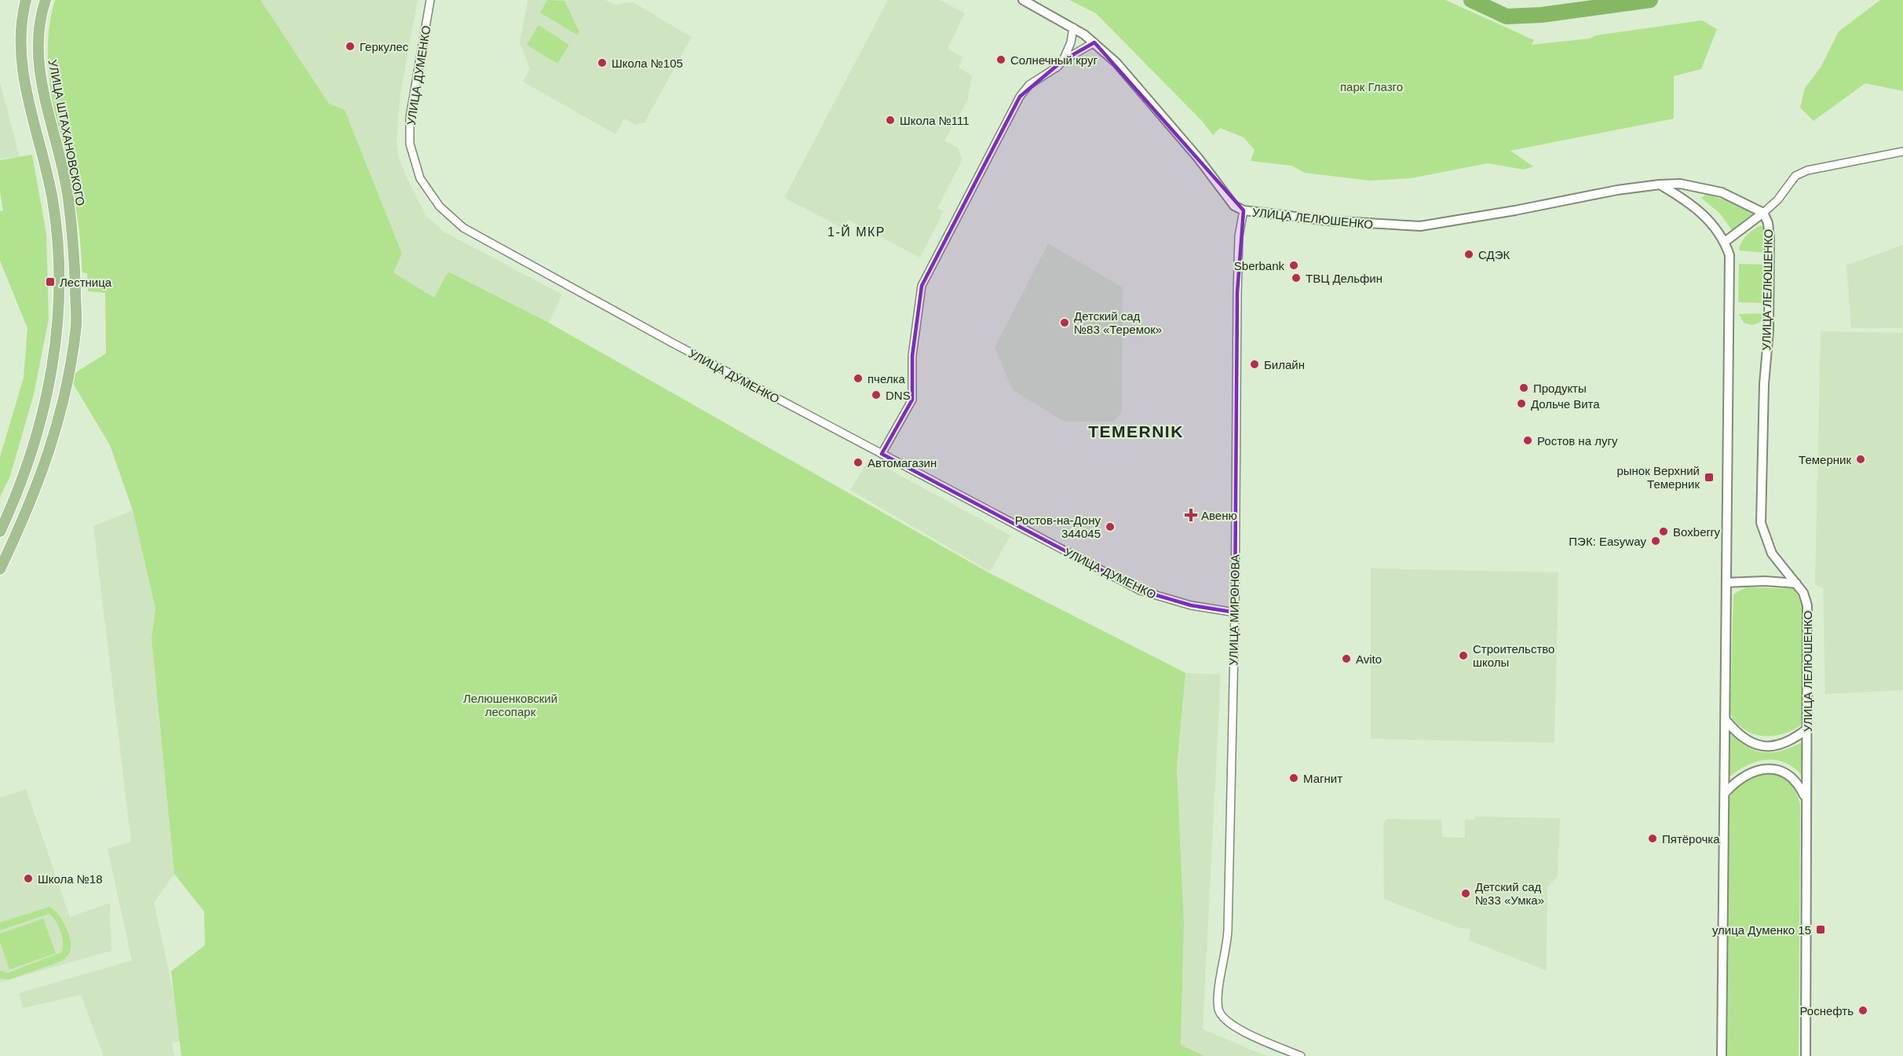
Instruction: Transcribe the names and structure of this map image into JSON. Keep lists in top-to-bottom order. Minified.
{"streets":{"main road":["УЛИЦА ШТАХАНОВСКОГО"],"street":["УЛИЦА ДУМЕНКО","УЛИЦА ЛЕЛЮШЕНКО","УЛИЦА МИРОНОВА"]},"crossings":[["УЛИЦА ДУМЕНКО","УЛИЦА МИРОНОВА"],["УЛИЦА ЛЕЛЮШЕНКО","УЛИЦА МИРОНОВА"]],"districts":["1-Й МКР","TEMERNIK"],"parks":["парк Глазго","Лелюшенковский лесопарк"],"places":{"other":["Геркулес","Солнечный круг","Школа №105","Школа №111","СДЭК","Sberbank","ТВЦ Дельфин","Детский сад №83 «Теремок»","Билайн","пчелка","Продукты","DNS","Дольче Вита","Ростов на лугу","Темерник","Автомагазин","Ростов-на-Дону 344045","Boxberry","ПЭК: Easyway","Строительство школы","Avito","Магнит","Пятёрочка","Школа №18","Детский сад №33 «Умка»","Роснефть"],"transit":["Лестница","рынок Верхний Темерник","улица Думенко 15"],"health":["Авеню"]}}
